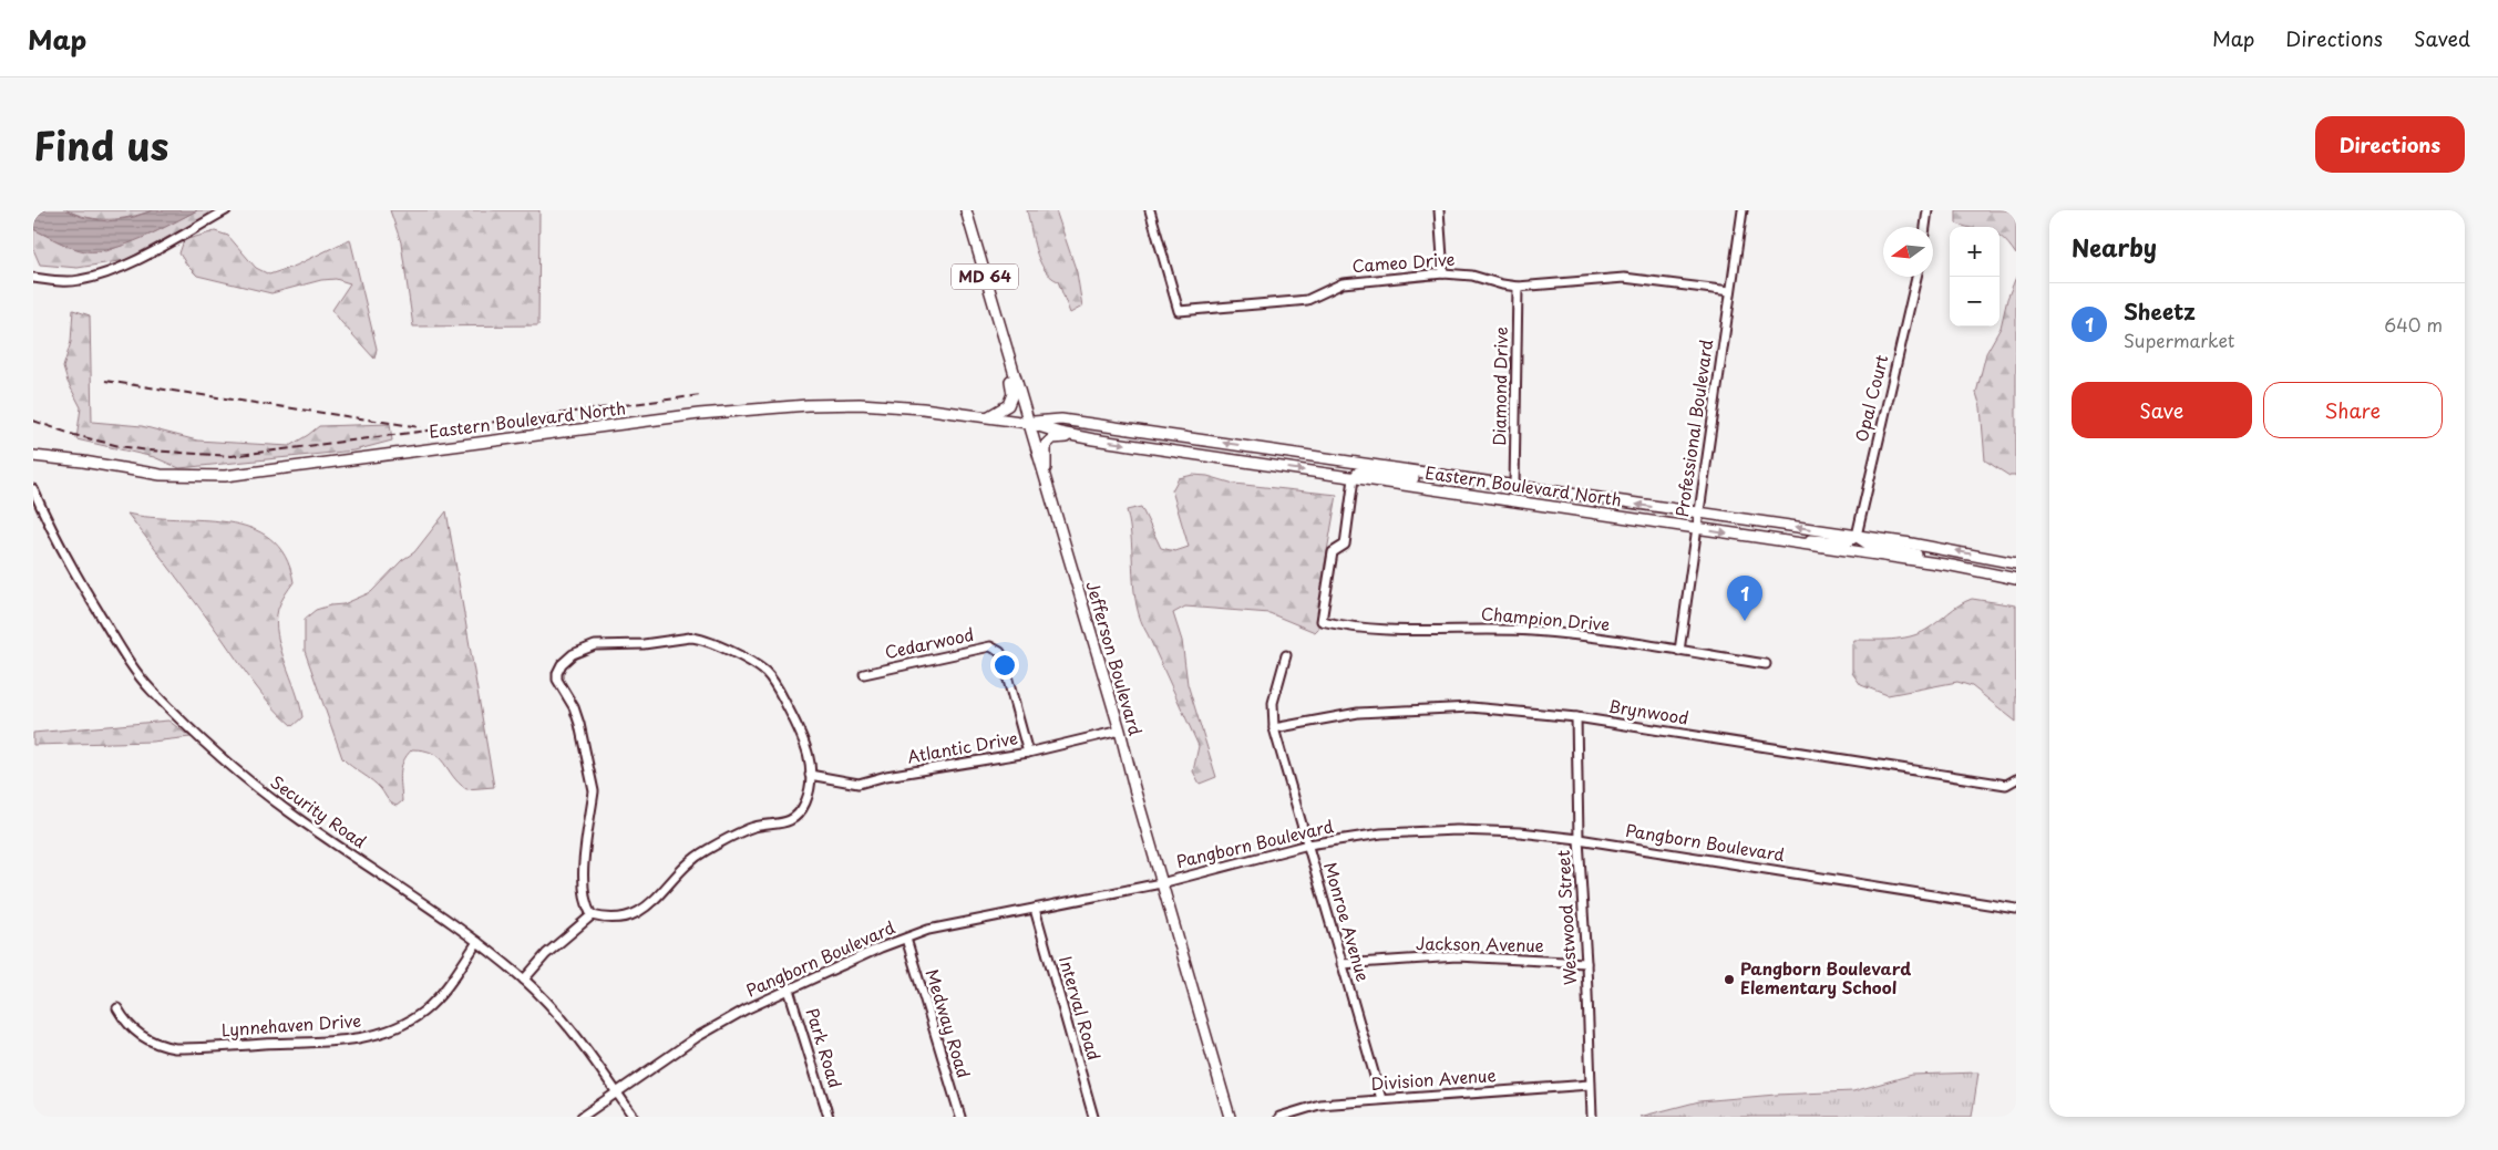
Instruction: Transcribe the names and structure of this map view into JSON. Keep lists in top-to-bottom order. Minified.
{"streets":{"main road":["MD 64","Eastern Boulevard North","Jefferson Boulevard"],"street":["Cameo Drive","Diamond Drive","Opal Court","Professional Boulevard","Champion Drive","Cedarwood","Brynwood","Atlantic Drive","Security Road","Pangborn Boulevard","Westwood Street","Monroe Avenue","Jackson Avenue","Interval Road","Medway Road","Lynnehaven Drive","Park Road","Division Avenue"]},"crossings":[["Cameo Drive","Diamond Drive"],["Cameo Drive","Professional Boulevard"],["Diamond Drive","Eastern Boulevard North"],["Opal Court","Eastern Boulevard North"],["Eastern Boulevard North","Professional Boulevard"],["Eastern Boulevard North","Champion Drive"],["Eastern Boulevard North","Jefferson Boulevard"],["Professional Boulevard","Champion Drive"],["Cedarwood","Atlantic Drive"],["Jefferson Boulevard","Atlantic Drive"],["Jefferson Boulevard","Pangborn Boulevard"],["Brynwood","Westwood Street"],["Brynwood","Monroe Avenue"],["Security Road","Pangborn Boulevard"],["Security Road","Lynnehaven Drive"],["Pangborn Boulevard","Westwood Street"],["Pangborn Boulevard","Monroe Avenue"],["Pangborn Boulevard","Interval Road"],["Pangborn Boulevard","Medway Road"],["Pangborn Boulevard","Park Road"],["Westwood Street","Jackson Avenue"],["Westwood Street","Division Avenue"],["Monroe Avenue","Jackson Avenue"],["Monroe Avenue","Division Avenue"]],"places":["Pangborn Boulevard Elementary School"],"north":"left","page":{"header":"Map","nav":["Map","Directions","Saved"],"title":"Find us","buttons":["Directions",["Save","Share"]],"heading":"Nearby","map_buttons":["+","−"],"list":[{"mark":"1","name":"Sheetz","note":"Supermarket","value":"640 m"}],"pins":"1"}}
